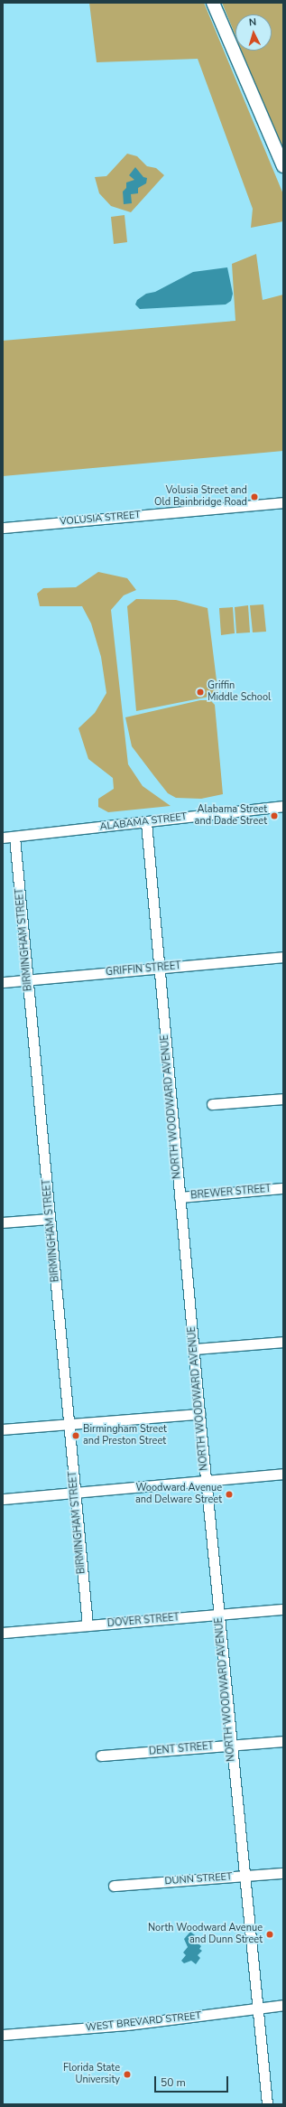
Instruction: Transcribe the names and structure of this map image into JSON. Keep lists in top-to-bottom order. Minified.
{"streets":{"street":["VOLUSIA STREET","ALABAMA STREET","BIRMINGHAM STREET","GRIFFIN STREET","NORTH WOODWARD AVENUE","BREWER STREET","DOVER STREET","DENT STREET","DUNN STREET","WEST BREVARD STREET"]},"crossings":[["ALABAMA STREET","BIRMINGHAM STREET"],["ALABAMA STREET","NORTH WOODWARD AVENUE"],["BIRMINGHAM STREET","GRIFFIN STREET"],["BIRMINGHAM STREET","DOVER STREET"],["GRIFFIN STREET","NORTH WOODWARD AVENUE"],["NORTH WOODWARD AVENUE","BREWER STREET"],["NORTH WOODWARD AVENUE","DOVER STREET"],["NORTH WOODWARD AVENUE","DENT STREET"],["NORTH WOODWARD AVENUE","DUNN STREET"],["NORTH WOODWARD AVENUE","WEST BREVARD STREET"]],"places":["Volusia Street and Old Bainbridge Road","Griffin Middle School","Alabama Street and Dade Street","Birmingham Street and Preston Street","Woodward Avenue and Delware Street","North Woodward Avenue and Dunn Street","Florida State University"],"scale_bar":"50 m","north":"top"}
